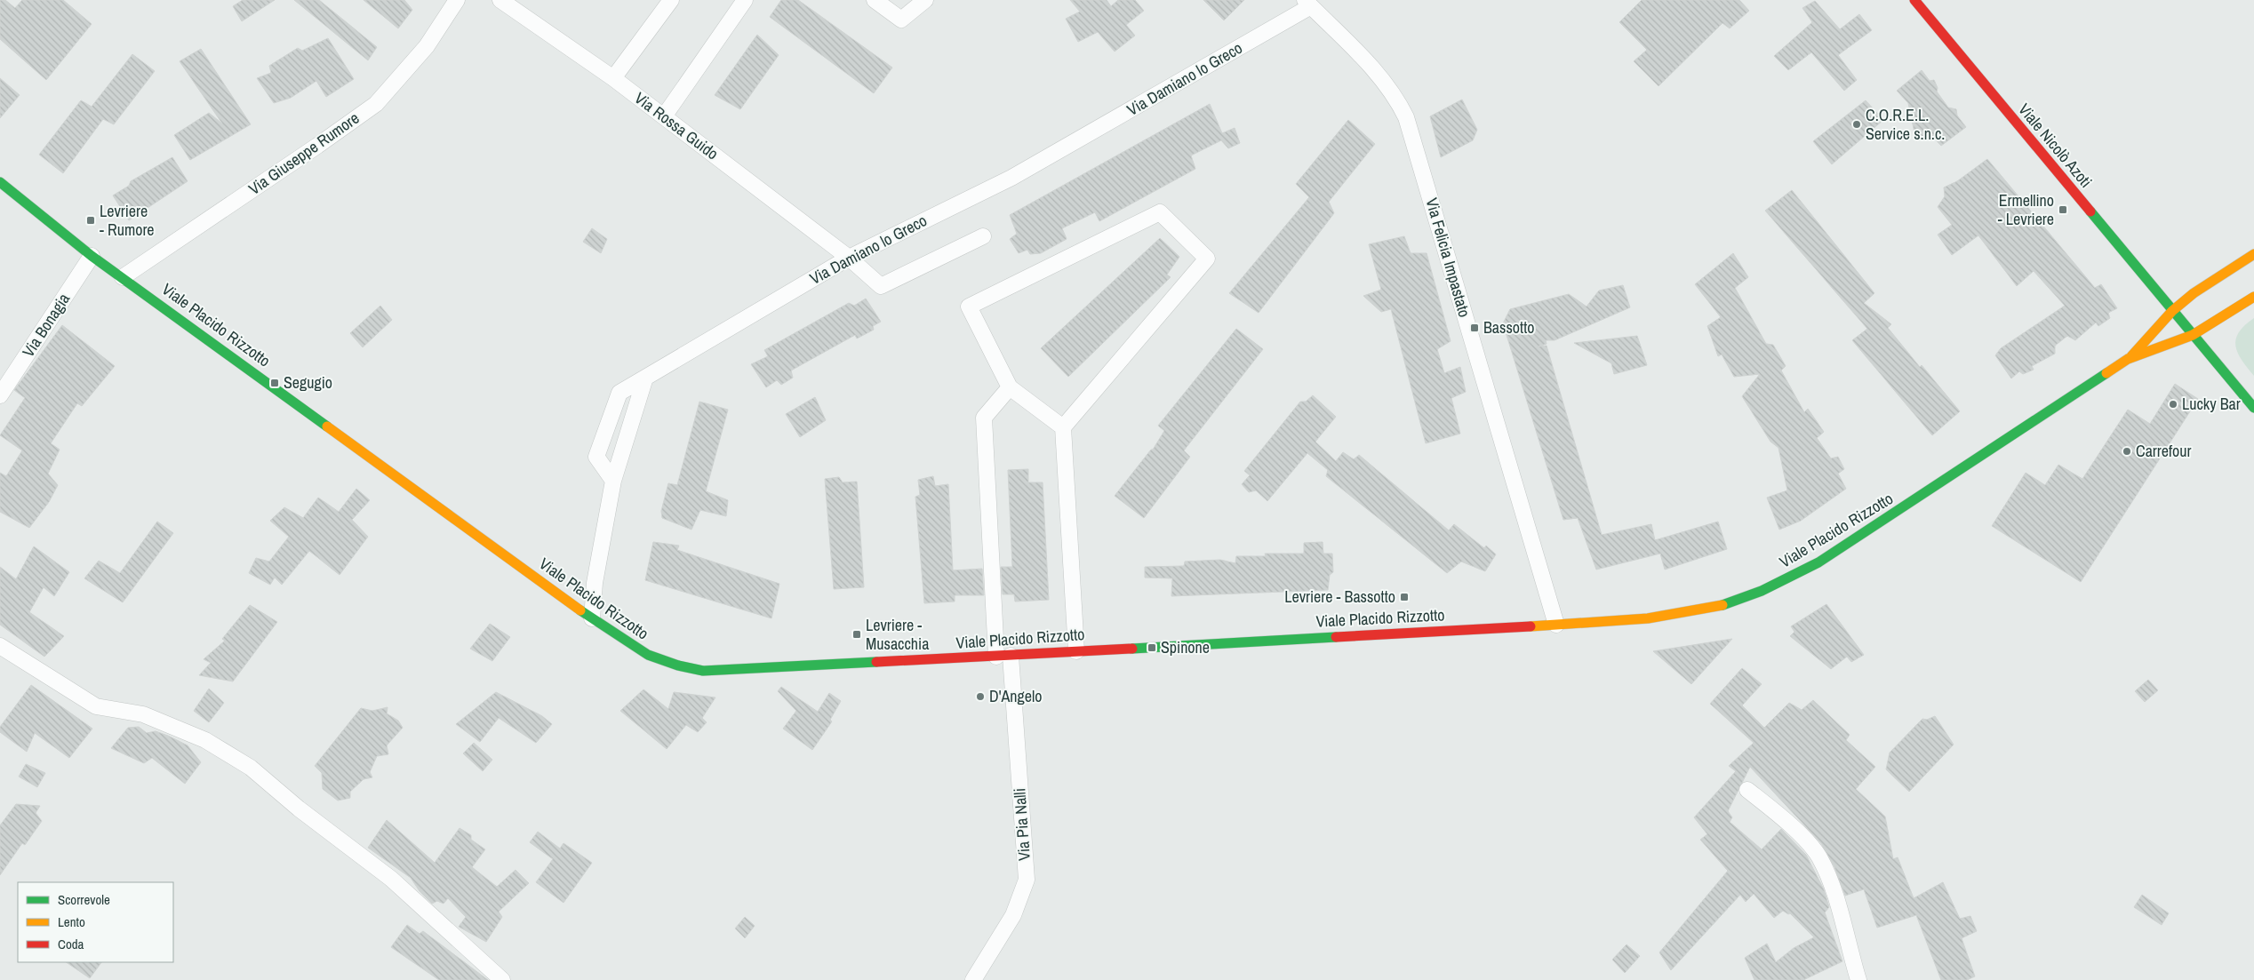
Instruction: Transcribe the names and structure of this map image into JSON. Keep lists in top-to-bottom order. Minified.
{"streets":{"street":["Via Damiano lo Greco","Via Rossa Guido","Viale Nicolò Azoti","Via Giuseppe Rumore","Via Felicia Impastato","Via Bonagia","Viale Placido Rizzotto","Via Pia Nalli"]},"crossings":[["Via Damiano lo Greco","Via Rossa Guido"],["Via Damiano lo Greco","Via Felicia Impastato"],["Via Giuseppe Rumore","Viale Placido Rizzotto"],["Via Felicia Impastato","Viale Placido Rizzotto"],["Via Bonagia","Viale Placido Rizzotto"],["Viale Placido Rizzotto","Via Pia Nalli"]],"places":{"other":["C.O.R.E.L. Service s.n.c.","Lucky Bar","Carrefour","D'Angelo"],"transit":["Ermellino - Levriere","Levriere - Rumore","Bassotto","Segugio","Levriere - Bassotto","Levriere - Musacchia","Spinone"]},"legend":["Scorrevole","Lento","Coda"]}
